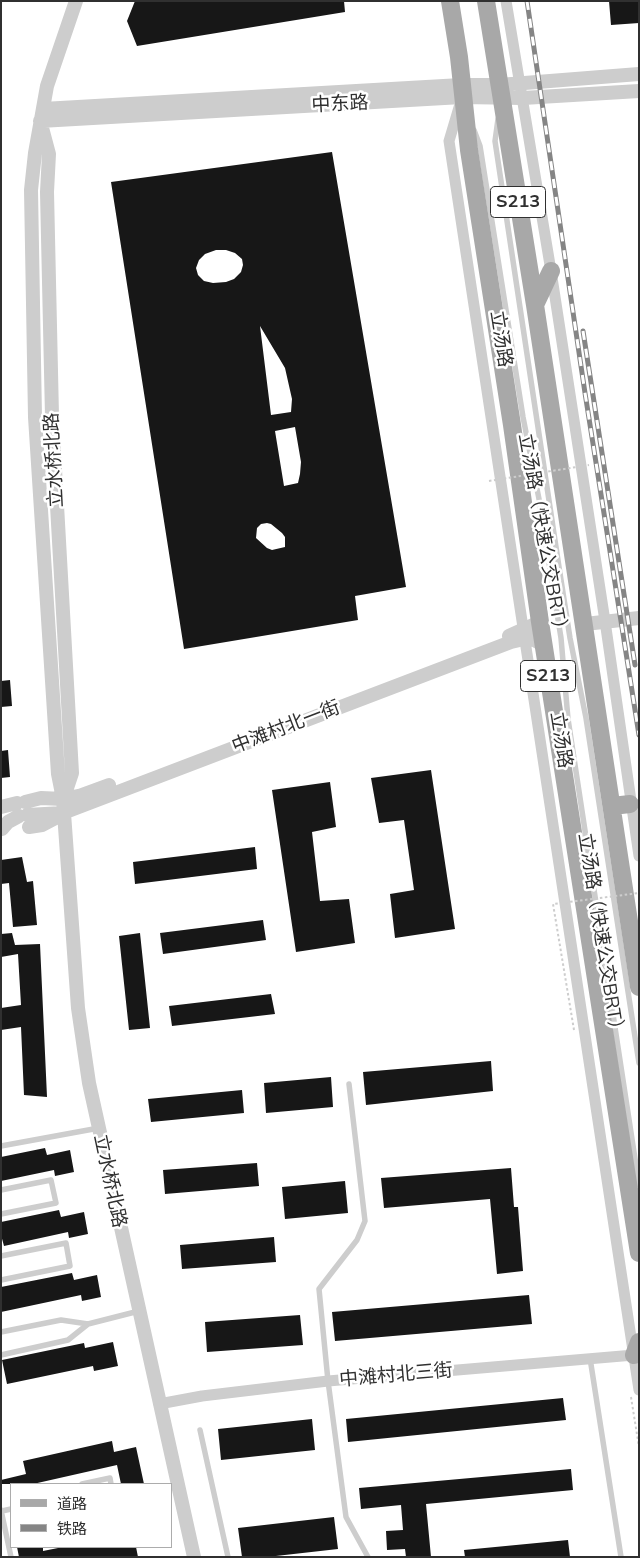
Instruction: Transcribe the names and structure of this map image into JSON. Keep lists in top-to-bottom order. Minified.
{"streets":{"main road":["S213","立汤路"],"street":["中东路","立水桥北路","中滩村北一街","中滩村北三街"],"lane":["立汤路（快速公交BRT）"]},"crossings":[["中东路","S213"],["中东路","立汤路"],["中东路","立水桥北路"],["中东路","立汤路（快速公交BRT）"],["立汤路","立汤路（快速公交BRT）"],["立汤路","中滩村北一街"],["立汤路","中滩村北三街"],["立水桥北路","中滩村北一街"],["立水桥北路","中滩村北三街"]],"legend":["道路","铁路"]}
